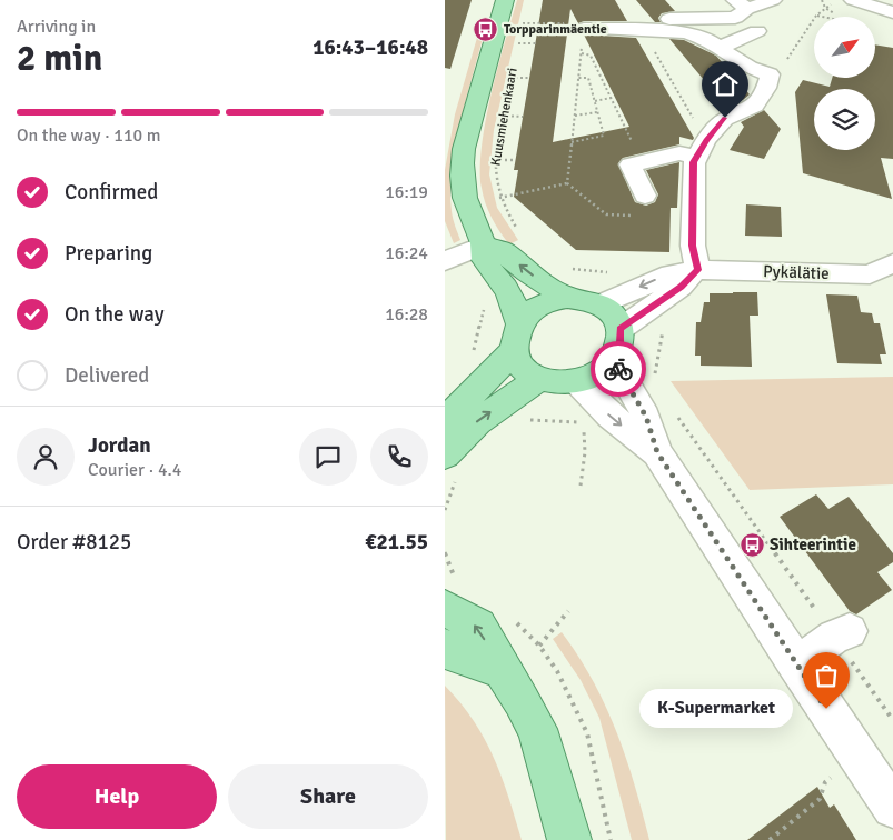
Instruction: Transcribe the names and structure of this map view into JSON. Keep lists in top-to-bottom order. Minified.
{"streets":{"main road":["Kuusmiehenkaari"],"street":["Pykälätie"]},"crossings":[["Kuusmiehenkaari","Pykälätie"]],"places":{"bus stop":["Torpparinmäentie","Sihteerintie"],"other":["K-Supermarket"]},"north":"top right","page":{"heading":["2 min","Arriving in","16:43–16:48"],"panel":["Jordan","Courier · 4.4","Order #8125","€21.55"],"bar":"On the way · 110 m","list":[["Confirmed","16:19"],["Preparing","16:24"],["On the way","16:28"],"Delivered"],"bubble":"K-Supermarket","buttons":["Help","Share"]}}
